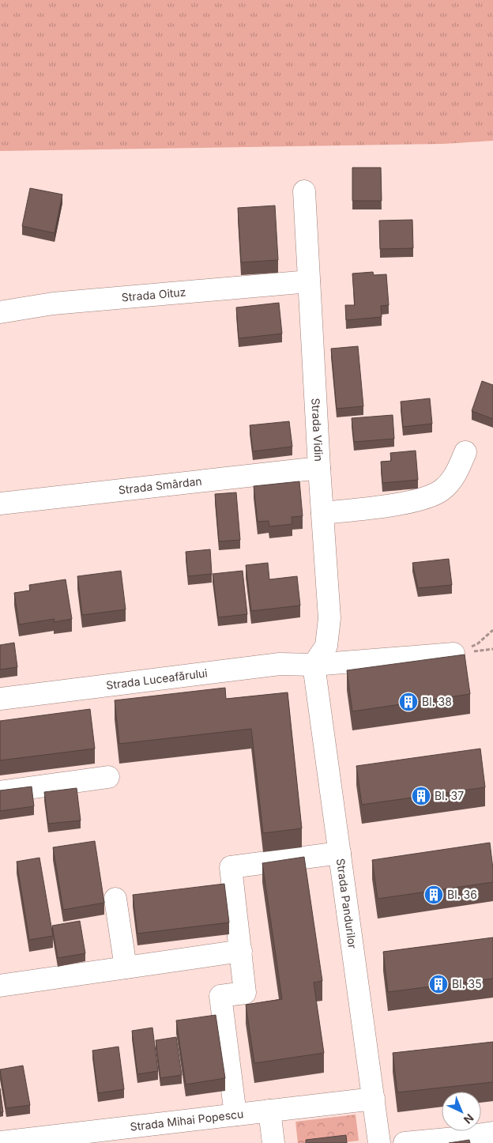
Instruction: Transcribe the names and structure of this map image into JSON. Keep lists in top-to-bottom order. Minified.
{"streets":{"street":["Strada Oituz","Strada Vidin","Strada Smârdan","Strada Luceafărului","Strada Pandurilor","Strada Mihai Popescu"]},"crossings":[["Strada Oituz","Strada Vidin"],["Strada Vidin","Strada Smârdan"],["Strada Vidin","Strada Luceafărului"],["Strada Vidin","Strada Pandurilor"],["Strada Luceafărului","Strada Pandurilor"],["Strada Pandurilor","Strada Mihai Popescu"]],"places":{"building":["Bl. 38","Bl. 37","Bl. 36","Bl. 35"]},"north":"bottom right"}
